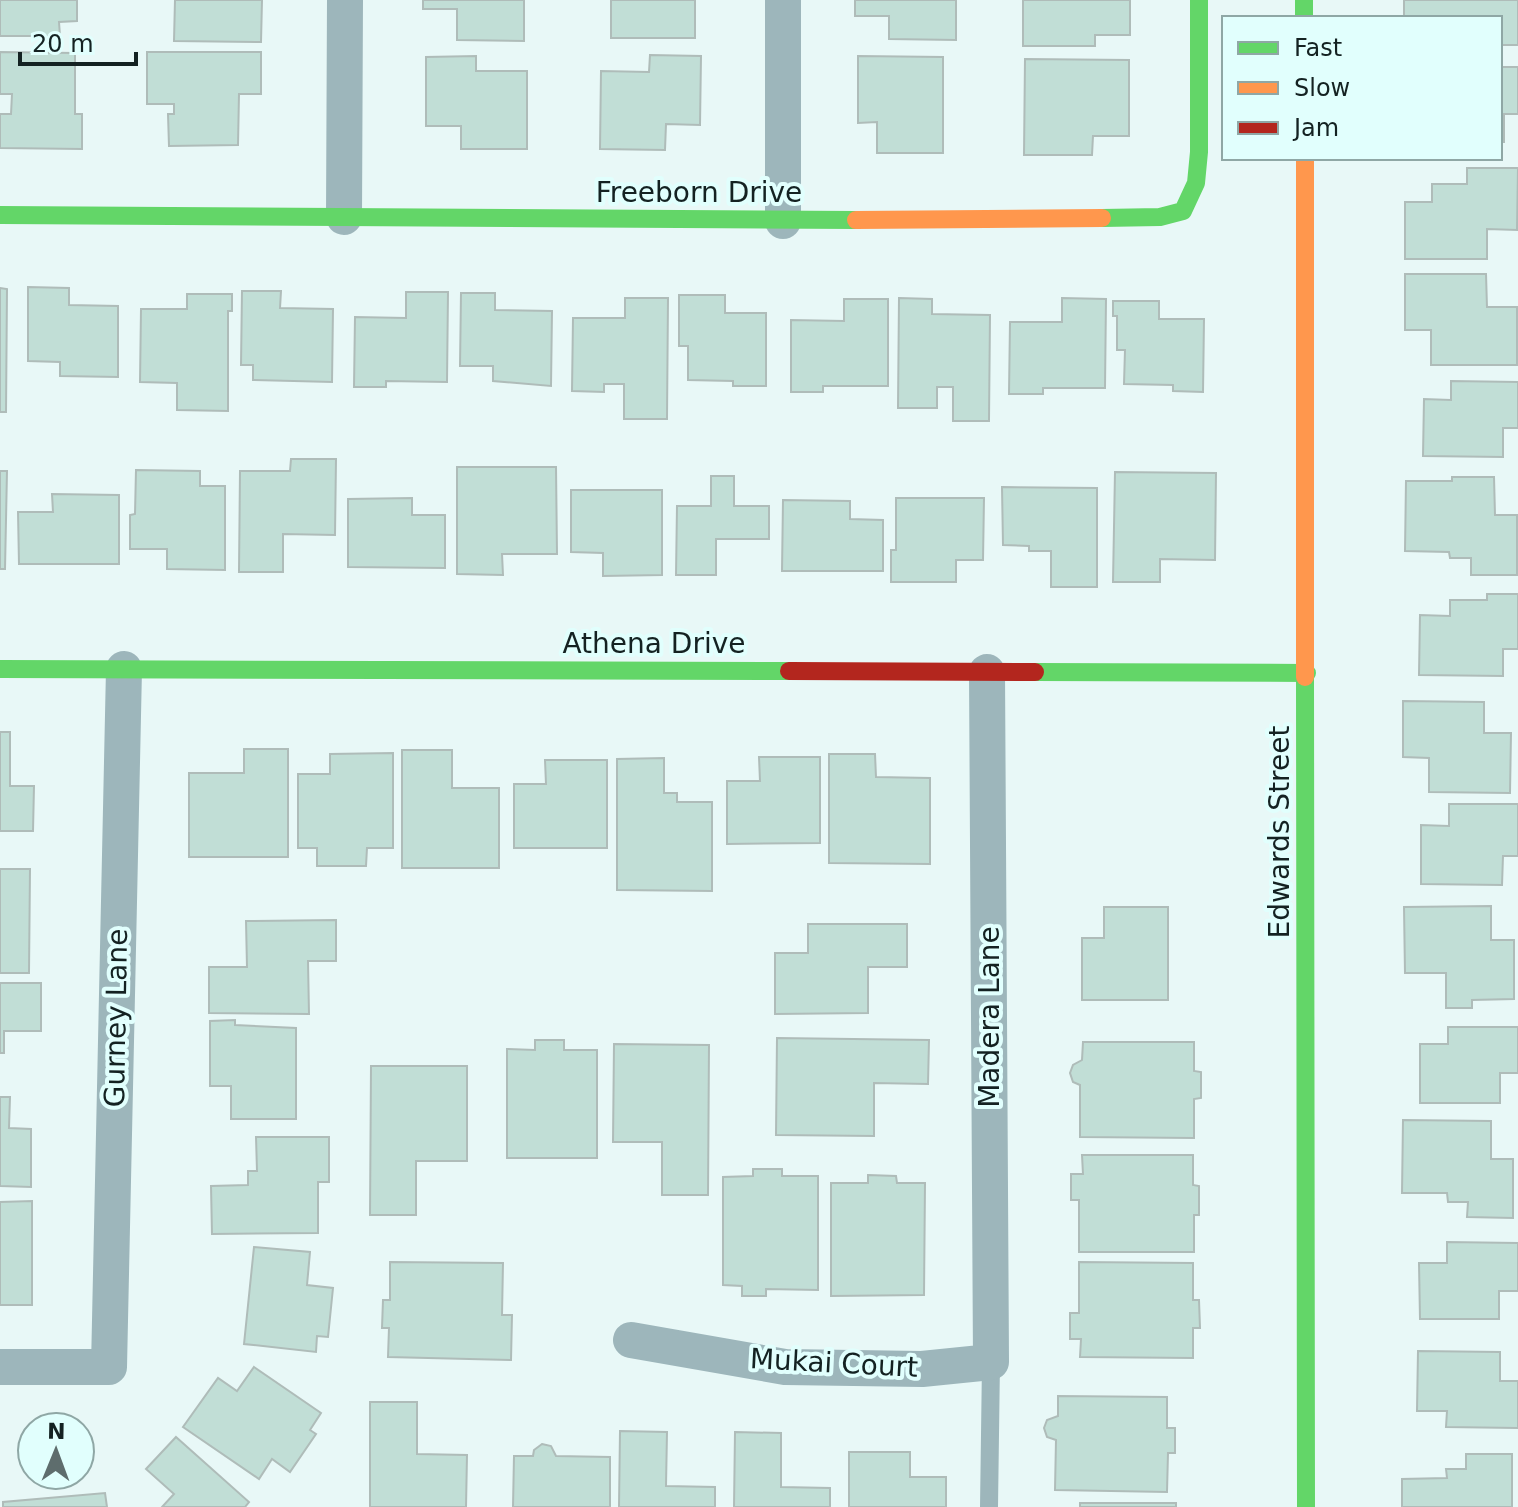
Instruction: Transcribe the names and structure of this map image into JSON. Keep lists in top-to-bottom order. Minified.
{"streets":{"street":["Freeborn Drive","Athena Drive","Edwards Street","Madera Lane","Gurney Lane","Mukai Court"]},"crossings":[["Athena Drive","Edwards Street"],["Athena Drive","Madera Lane"],["Athena Drive","Gurney Lane"],["Madera Lane","Mukai Court"]],"legend":["Fast","Slow","Jam"],"scale_bar":"20 m","north":"top"}
